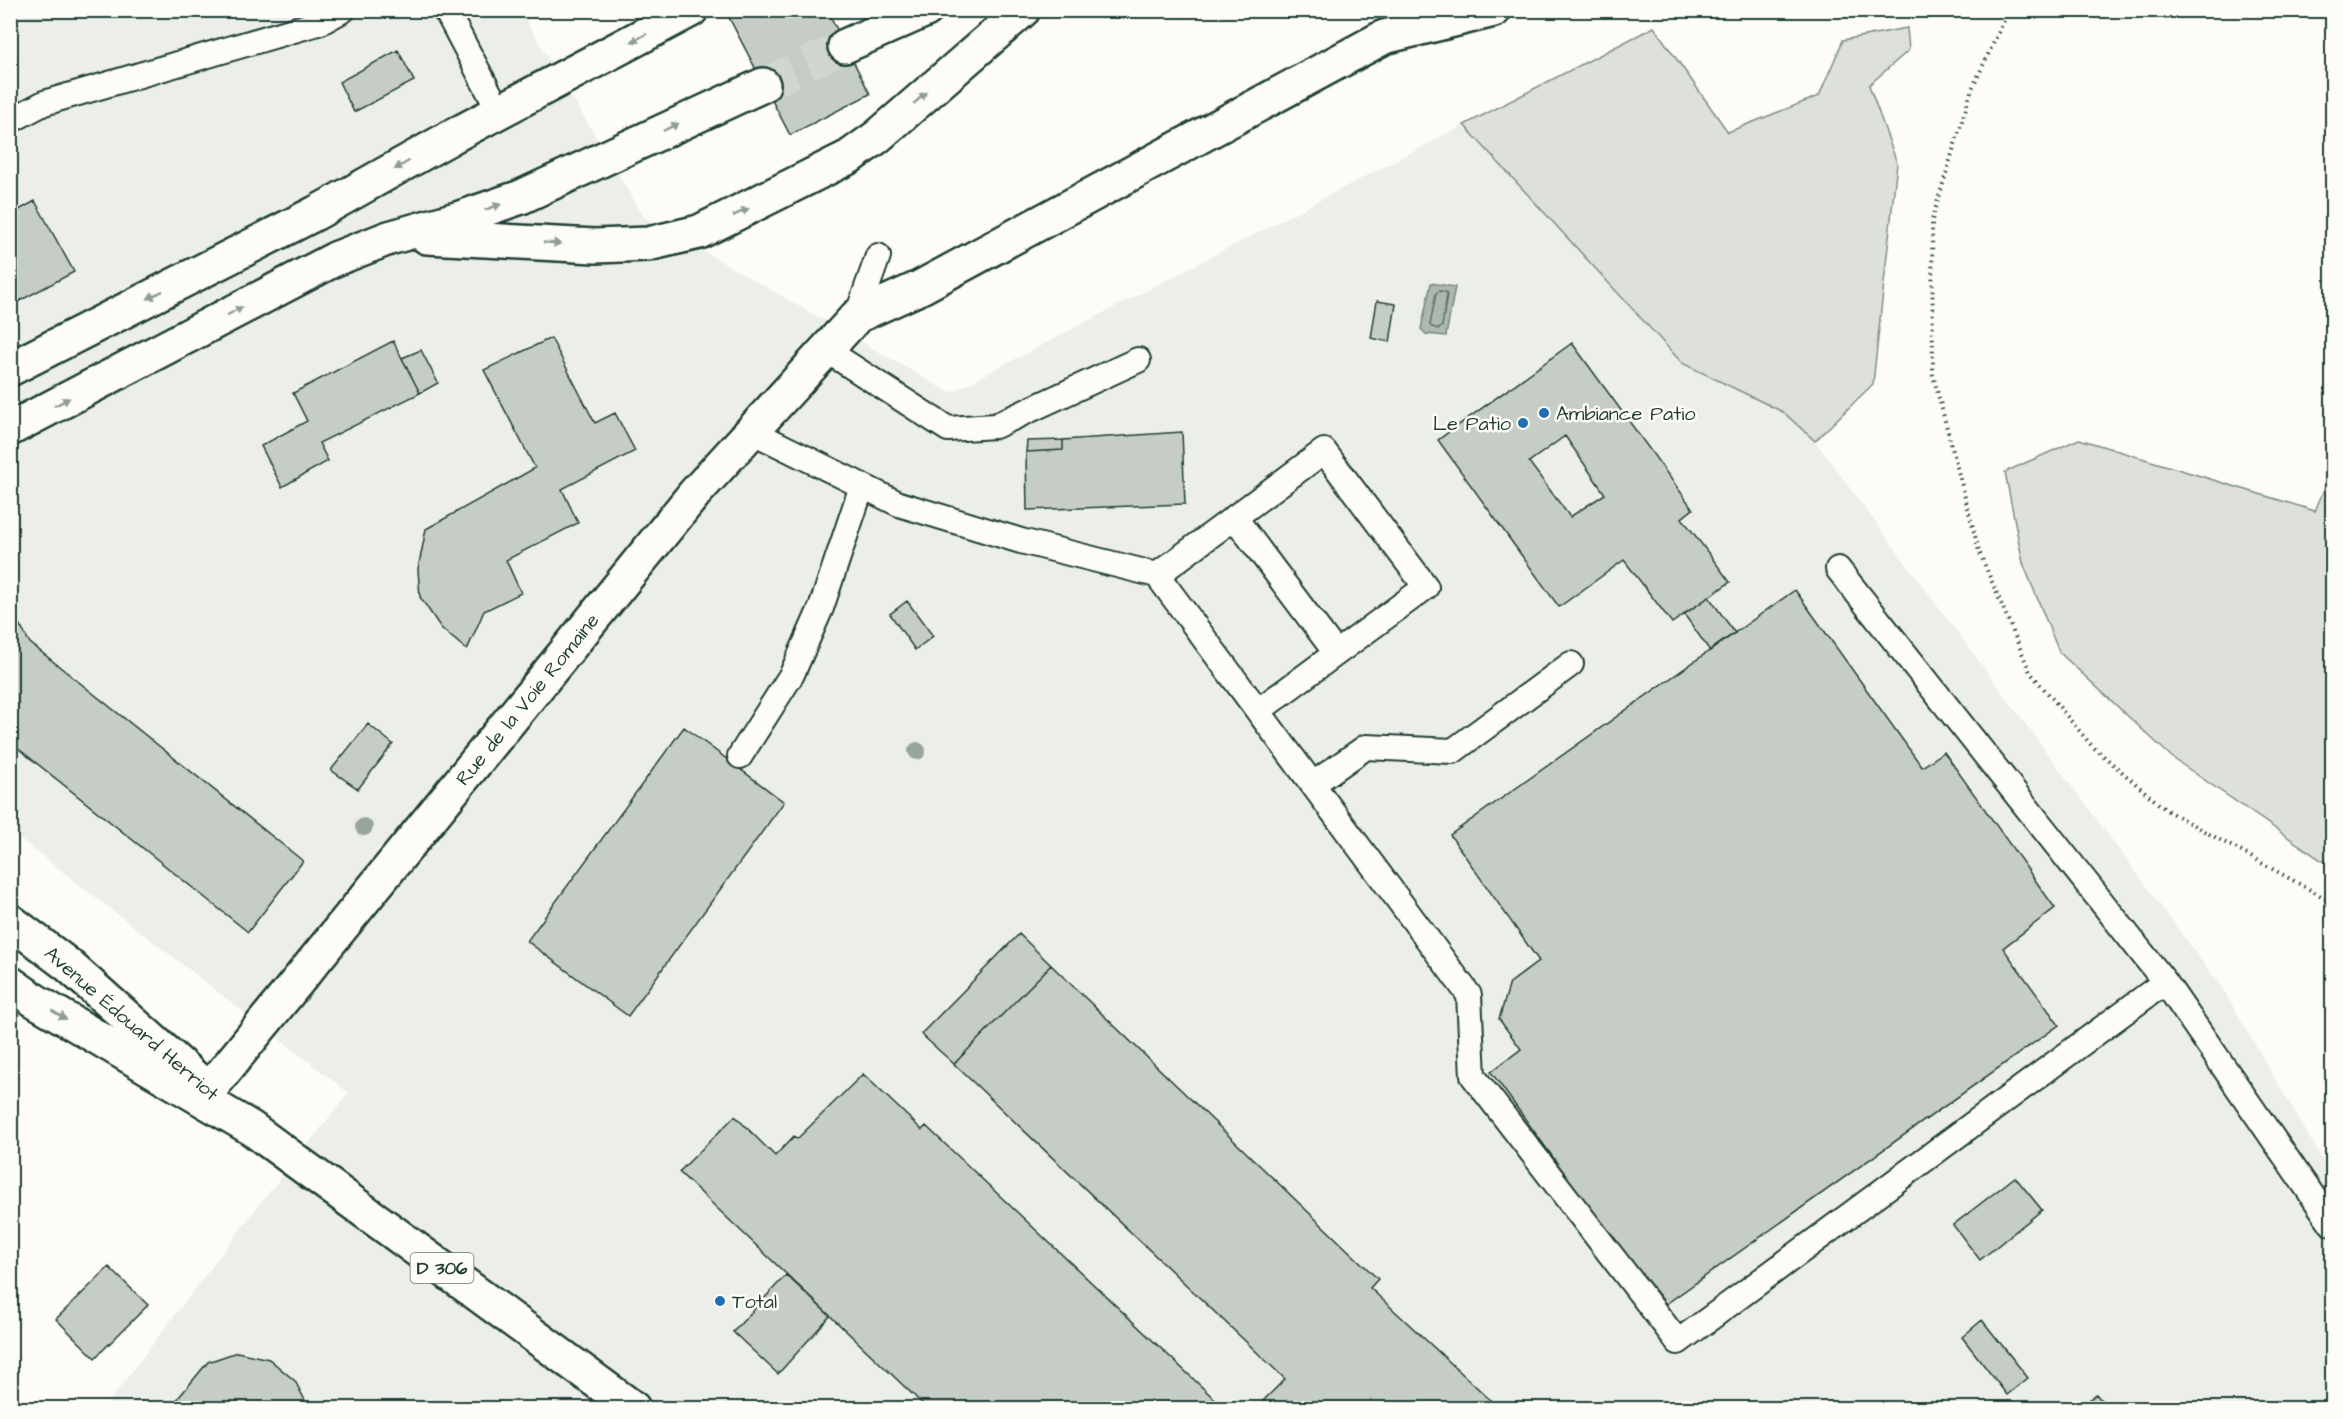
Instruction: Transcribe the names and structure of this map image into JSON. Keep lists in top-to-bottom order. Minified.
{"streets":{"main road":["Rue de la Voie Romaine","Avenue Édouard Herriot","D 306"]},"crossings":[["Rue de la Voie Romaine","Avenue Édouard Herriot"]],"places":["Ambiance Patio","Le Patio","Total"]}
